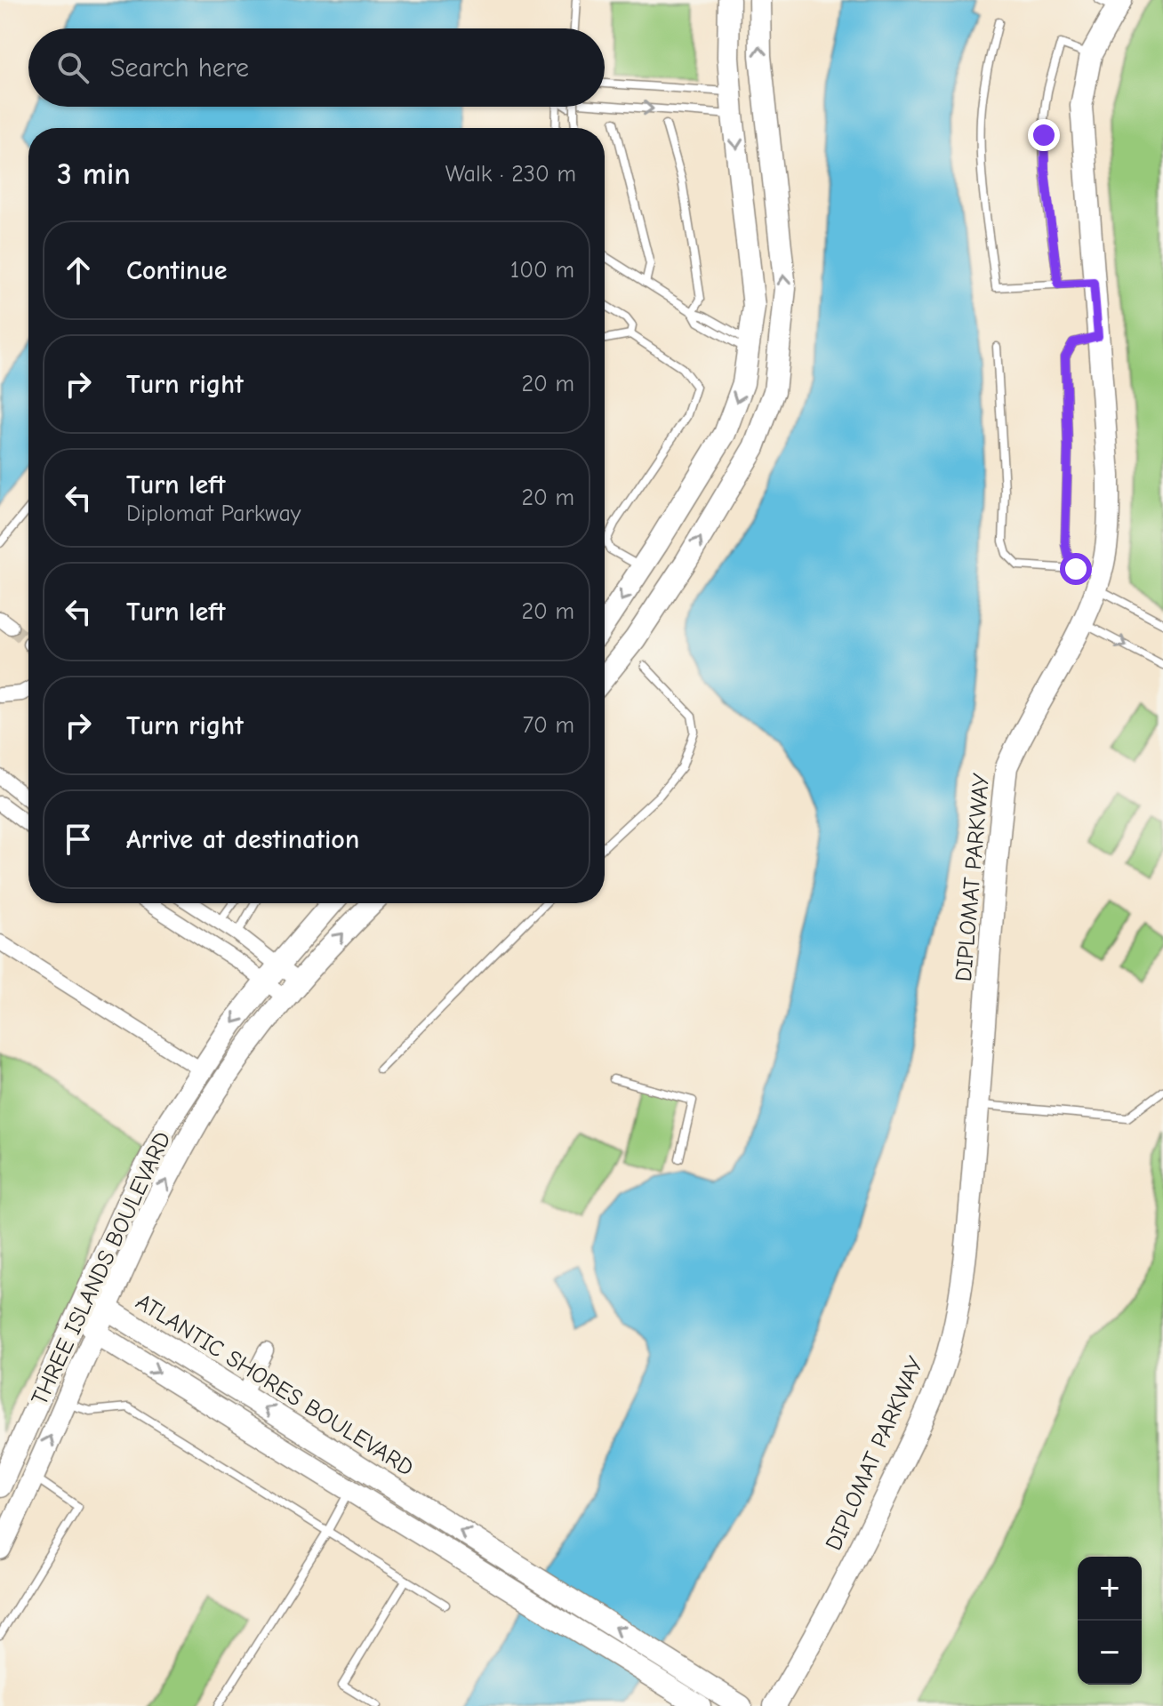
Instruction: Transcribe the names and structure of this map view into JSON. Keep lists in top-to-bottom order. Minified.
{"streets":{"street":["DIPLOMAT PARKWAY","THREE ISLANDS BOULEVARD","ATLANTIC SHORES BOULEVARD"]},"crossings":[["THREE ISLANDS BOULEVARD","ATLANTIC SHORES BOULEVARD"]],"page":{"search":"Search here","heading":["3 min","Walk · 230 m"],"list":[["Continue","100 m"],["Turn right","20 m"],["Turn left","Diplomat Parkway","20 m"],["Turn left","20 m"],["Turn right","70 m"],"Arrive at destination"],"map_buttons":["+","−"]}}
